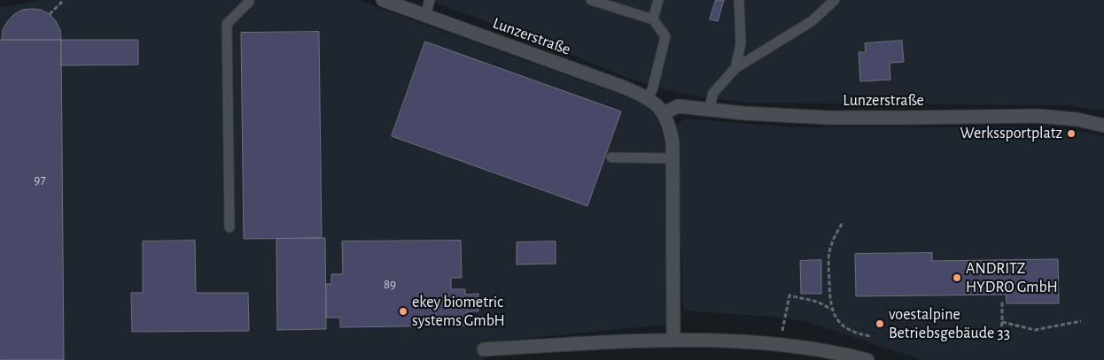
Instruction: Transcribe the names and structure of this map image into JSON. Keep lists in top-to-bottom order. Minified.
{"streets":{"street":["Lunzerstraße"]},"places":["Werkssportplatz","ANDRITZ HYDRO GmbH","ekey biometric systems GmbH","voestalpine Betriebsgebäude 33"],"house_numbers":["97","89"]}
